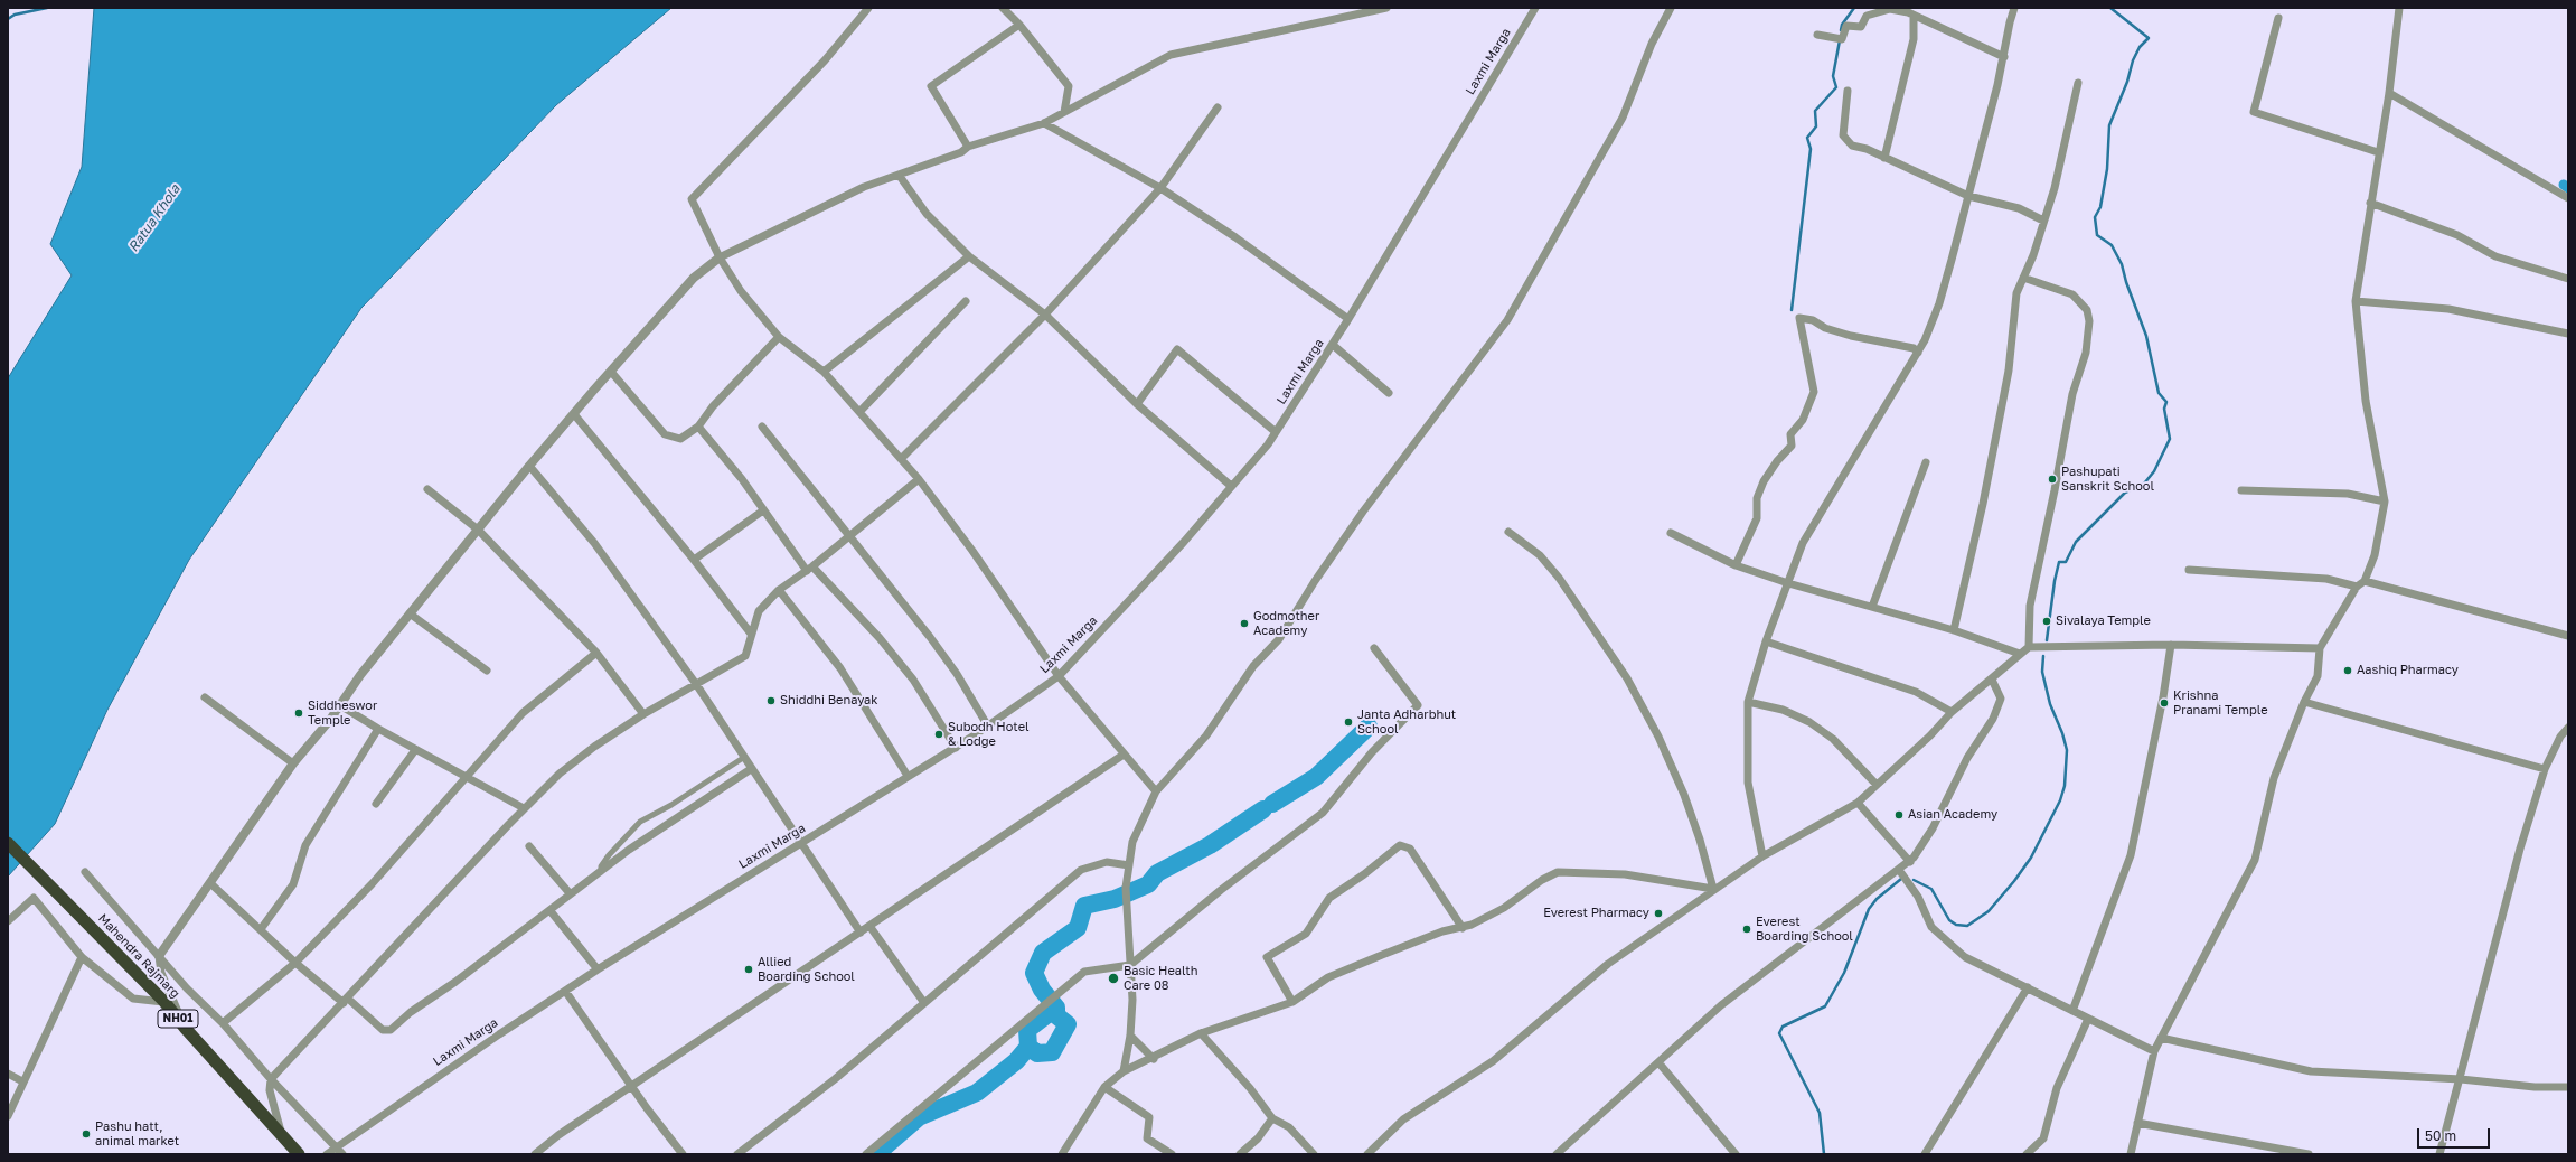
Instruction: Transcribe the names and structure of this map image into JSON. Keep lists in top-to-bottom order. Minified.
{"streets":{"highway":["Mahendra Rajmarg","NH01"],"street":["Laxmi Marga"]},"water":["Ratua Khola"],"places":["Pashupati Sanskrit School","Sivalaya Temple","Godmother Academy","Aashiq Pharmacy","Shiddhi Benayak","Krishna Pranami Temple","Siddheswor Temple","Janta Adharbhut School","Subodh Hotel & Lodge","Asian Academy","Everest Pharmacy","Everest Boarding School","Allied Boarding School","Basic Health Care 08","Pashu hatt, animal market"],"scale_bar":"50 m"}
